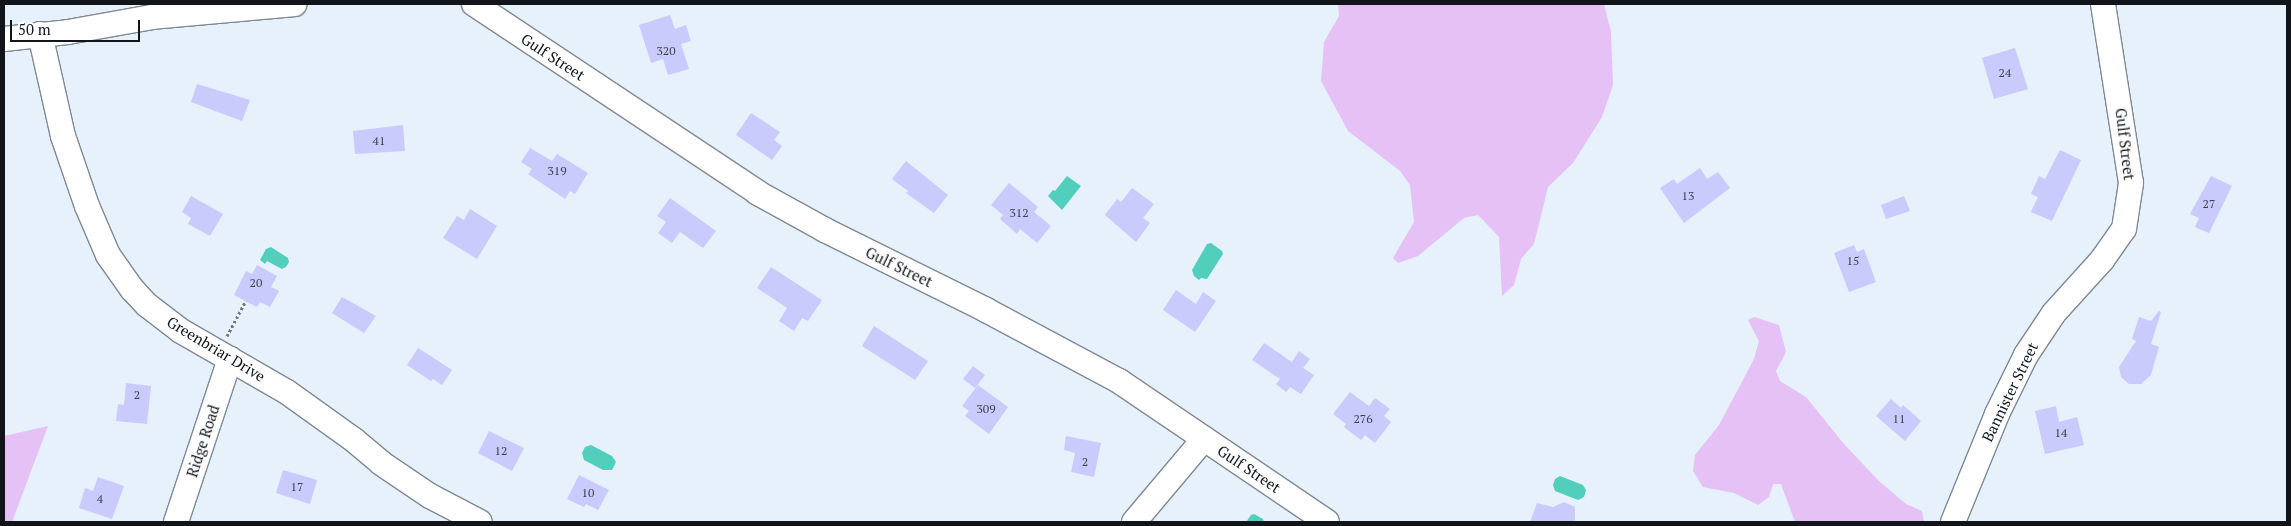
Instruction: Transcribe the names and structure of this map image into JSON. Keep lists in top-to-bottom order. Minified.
{"streets":{"street":["Gulf Street","Greenbriar Drive","Bannister Street","Ridge Road"]},"crossings":[["Gulf Street","Bannister Street"],["Greenbriar Drive","Ridge Road"]],"house_numbers":["320","24","41","319","13","27","312","15","20","2","309","276","11","14","12","2","17","10","4"],"scale_bar":"50 m"}
